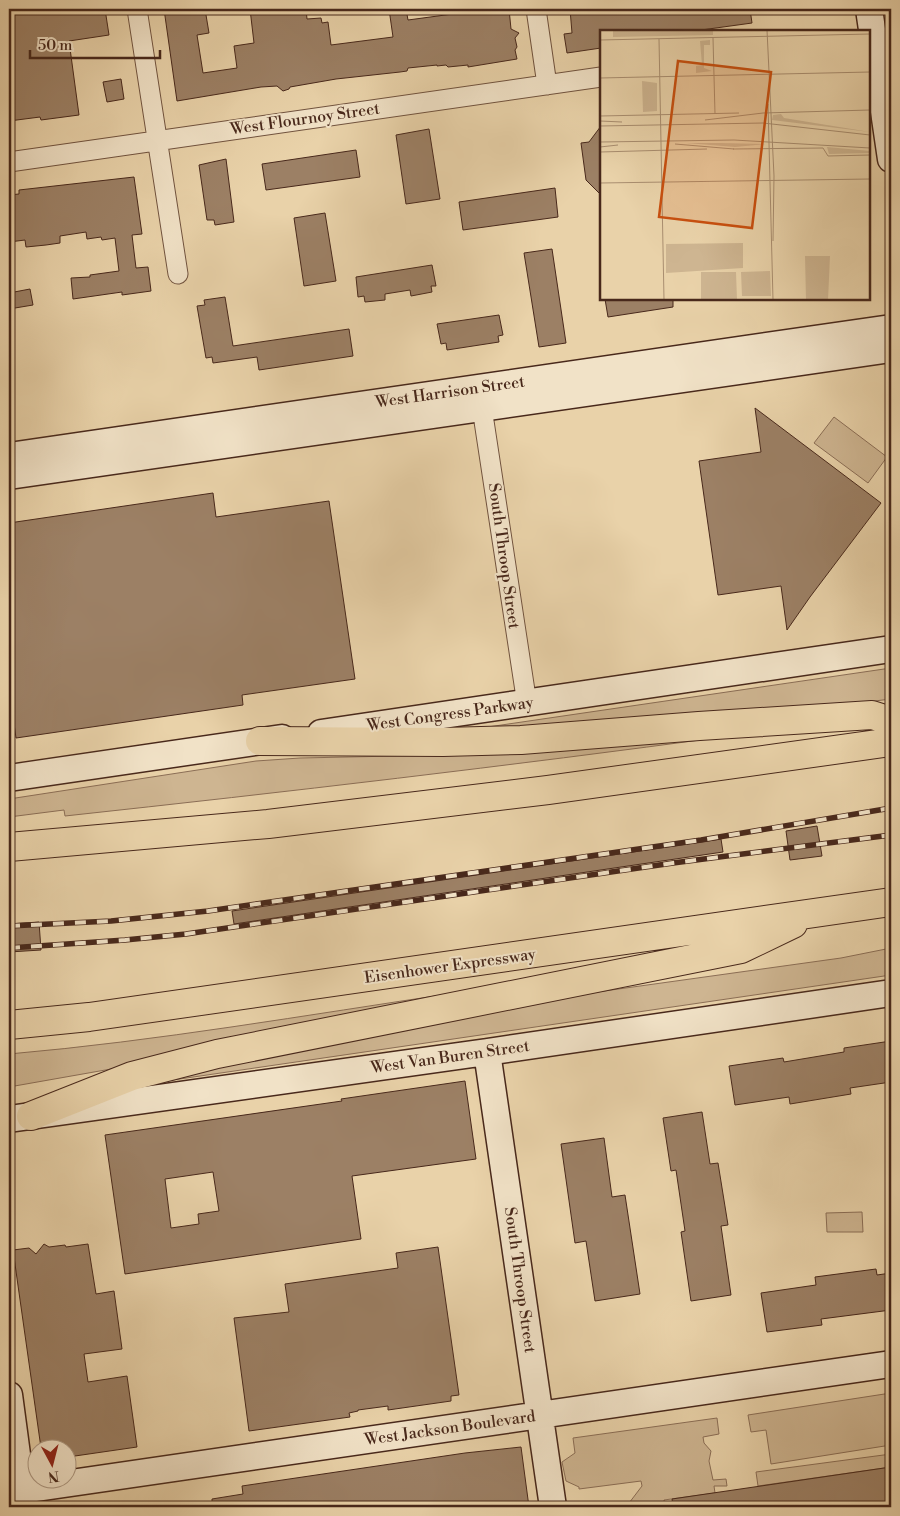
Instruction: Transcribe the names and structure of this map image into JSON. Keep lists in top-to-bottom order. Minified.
{"streets":{"highway":["Eisenhower Expressway"],"street":["West Flournoy Street","West Harrison Street","South Throop Street","West Congress Parkway","West Van Buren Street","West Jackson Boulevard"]},"crossings":[["West Harrison Street","South Throop Street"],["South Throop Street","West Congress Parkway"],["South Throop Street","West Van Buren Street"],["South Throop Street","West Jackson Boulevard"]],"scale_bar":"50 m","north":"bottom"}
